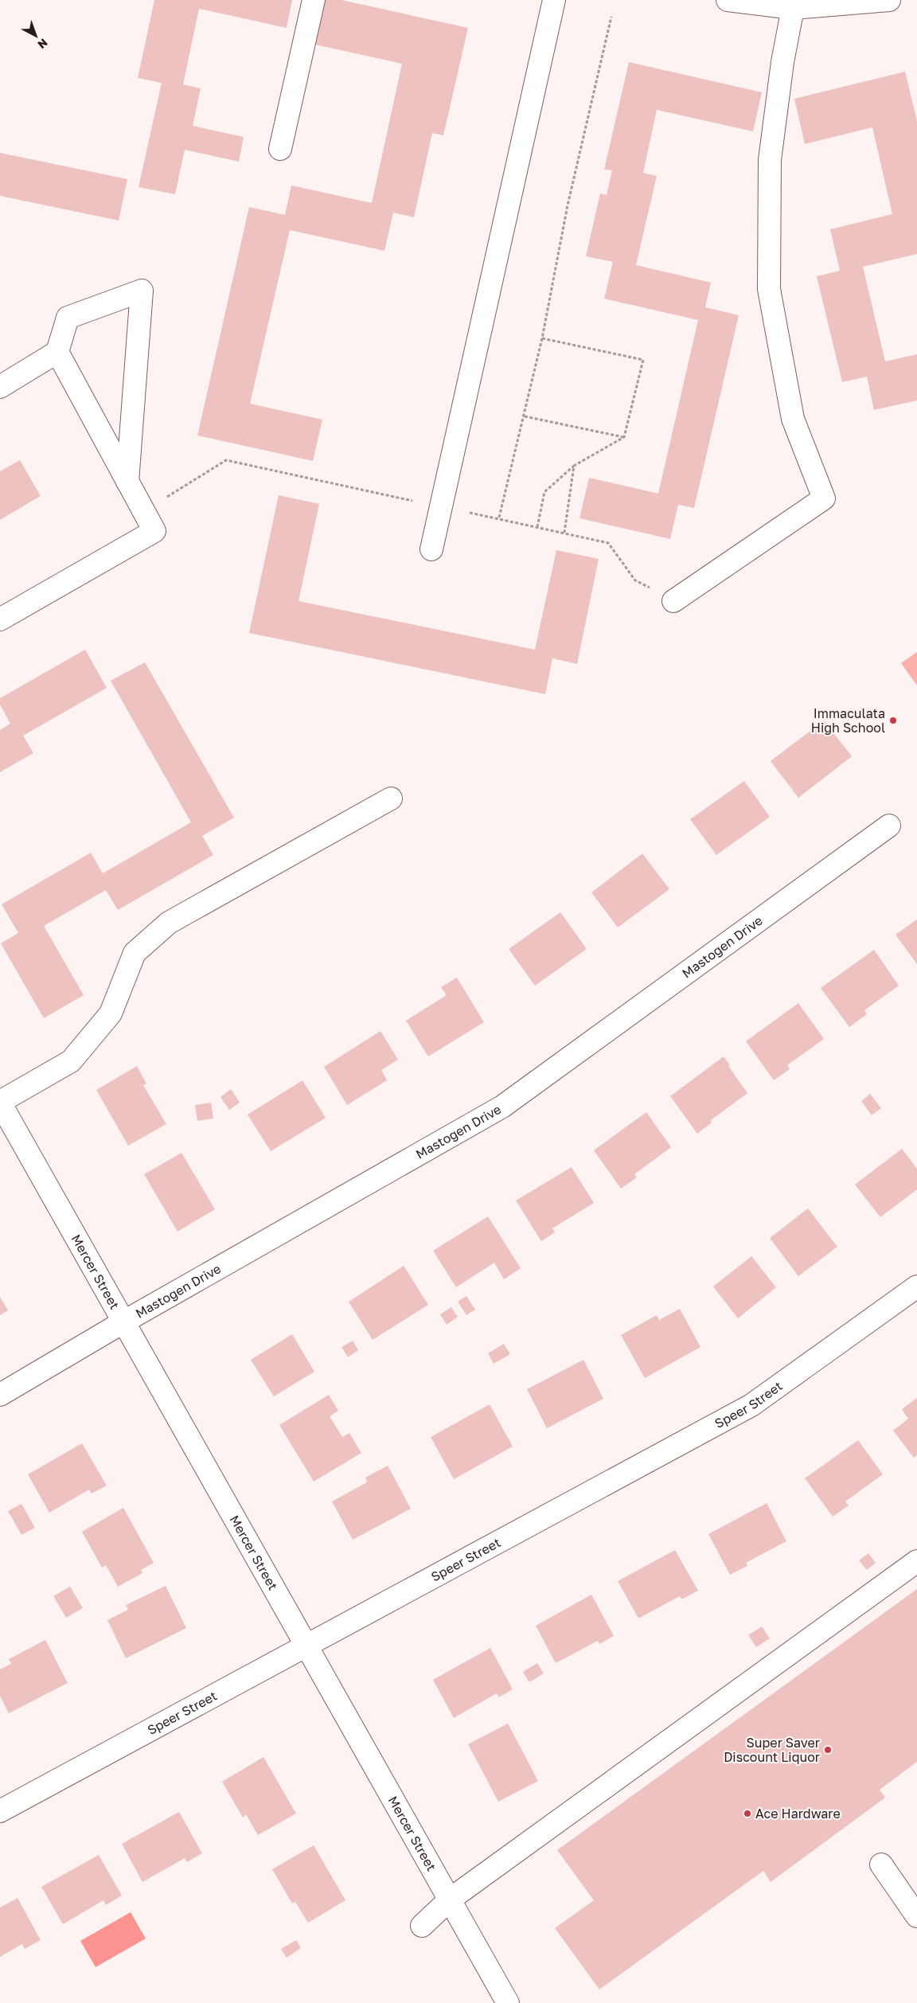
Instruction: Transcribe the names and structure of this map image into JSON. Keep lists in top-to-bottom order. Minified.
{"streets":{"street":["Mastogen Drive","Mercer Street","Speer Street"]},"crossings":[["Mastogen Drive","Mercer Street"],["Mercer Street","Speer Street"]],"places":["Immaculata High School","Super Saver Discount Liquor","Ace Hardware"],"north":"bottom right"}
